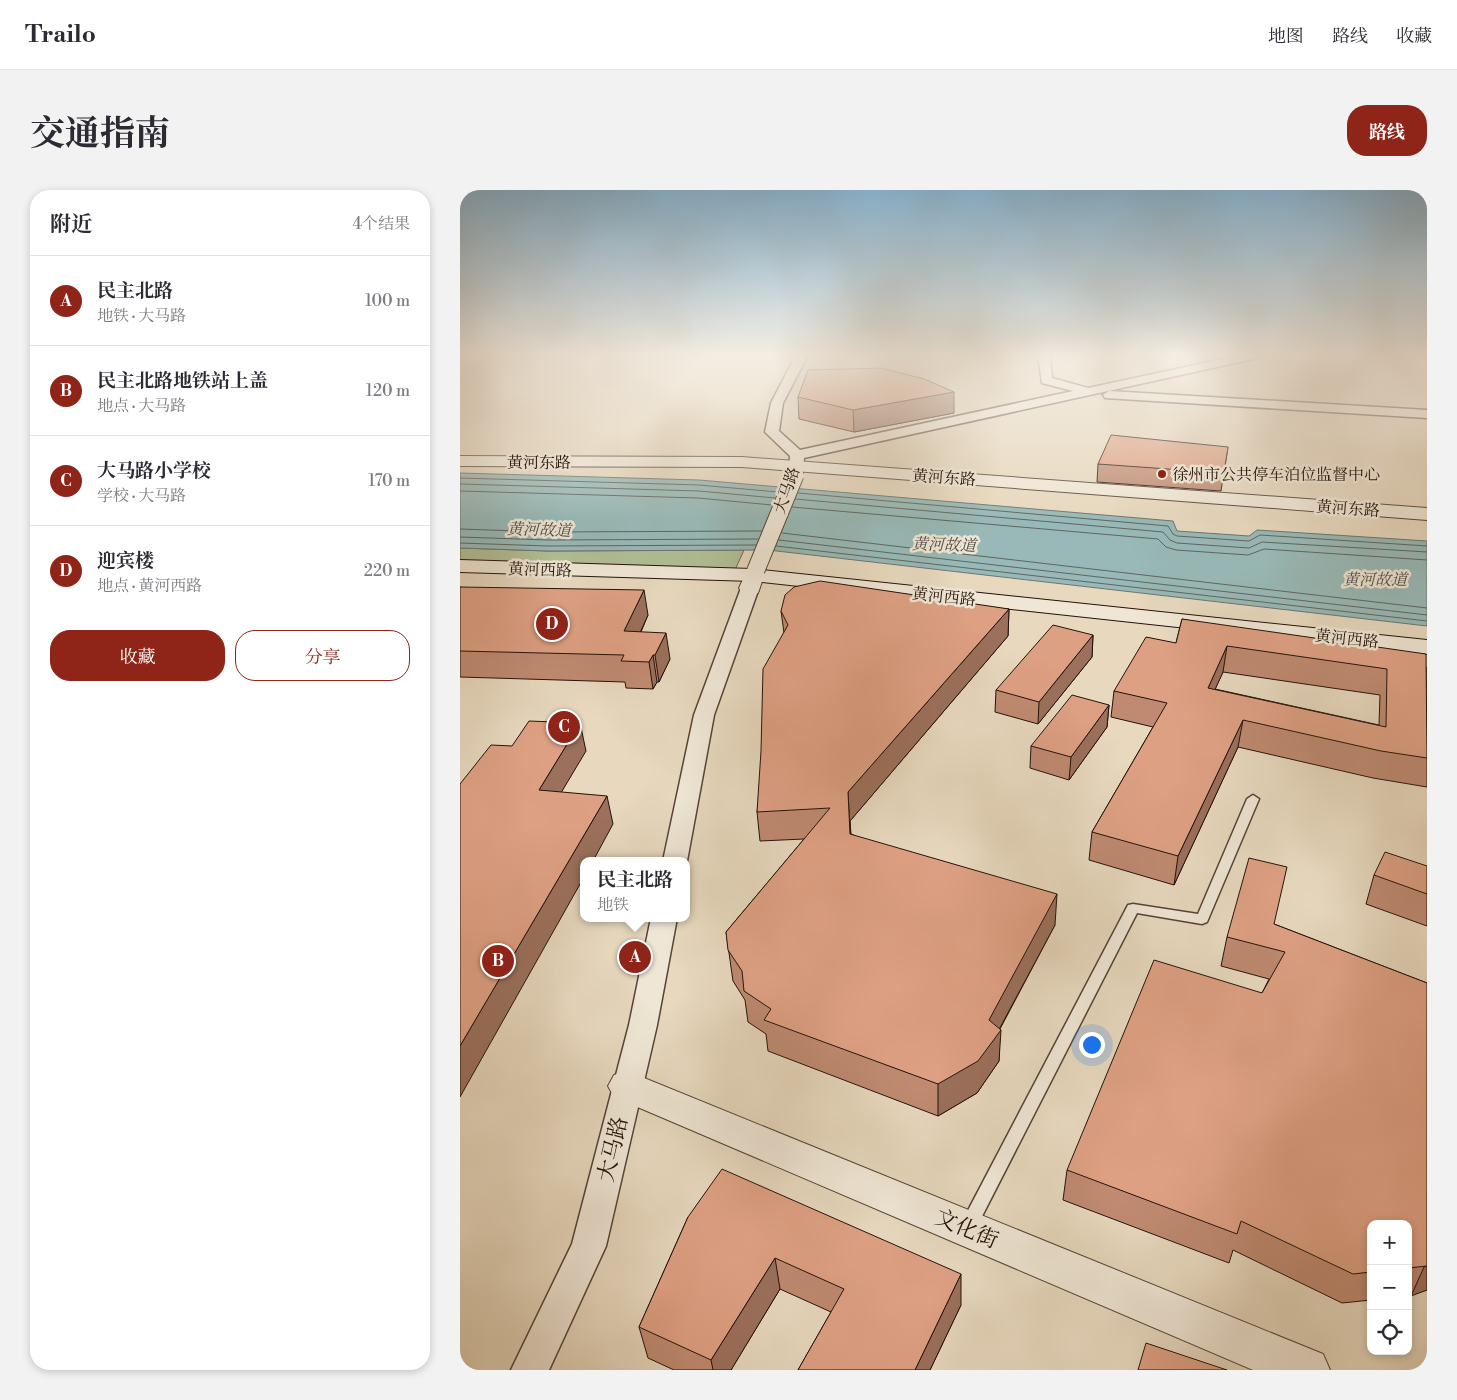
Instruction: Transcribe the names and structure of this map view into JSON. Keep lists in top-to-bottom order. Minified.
{"streets":{"main road":["黄河东路","黄河西路","文化街"],"street":["大马路"]},"crossings":[["黄河东路","大马路"],["大马路","黄河西路"],["大马路","文化街"]],"water":["黄河故道"],"places":["徐州市公共停车泊位监督中心"],"page":{"header":"Trailo","nav":["地图","路线","收藏"],"title":"交通指南","buttons":["路线",["收藏","分享"]],"heading":["附近","4个结果"],"list":[{"mark":"A","name":"民主北路","note":"地铁 · 大马路","value":"100 m"},{"mark":"B","name":"民主北路地铁站上盖","note":"地点 · 大马路","value":"120 m"},{"mark":"C","name":"大马路小学校","note":"学校 · 大马路","value":"170 m"},{"mark":"D","name":"迎宾楼","note":"地点 · 黄河西路","value":"220 m"}],"pins":["D","C","A","B"],"popup":["民主北路","地铁"],"map_buttons":["+","−"]}}
